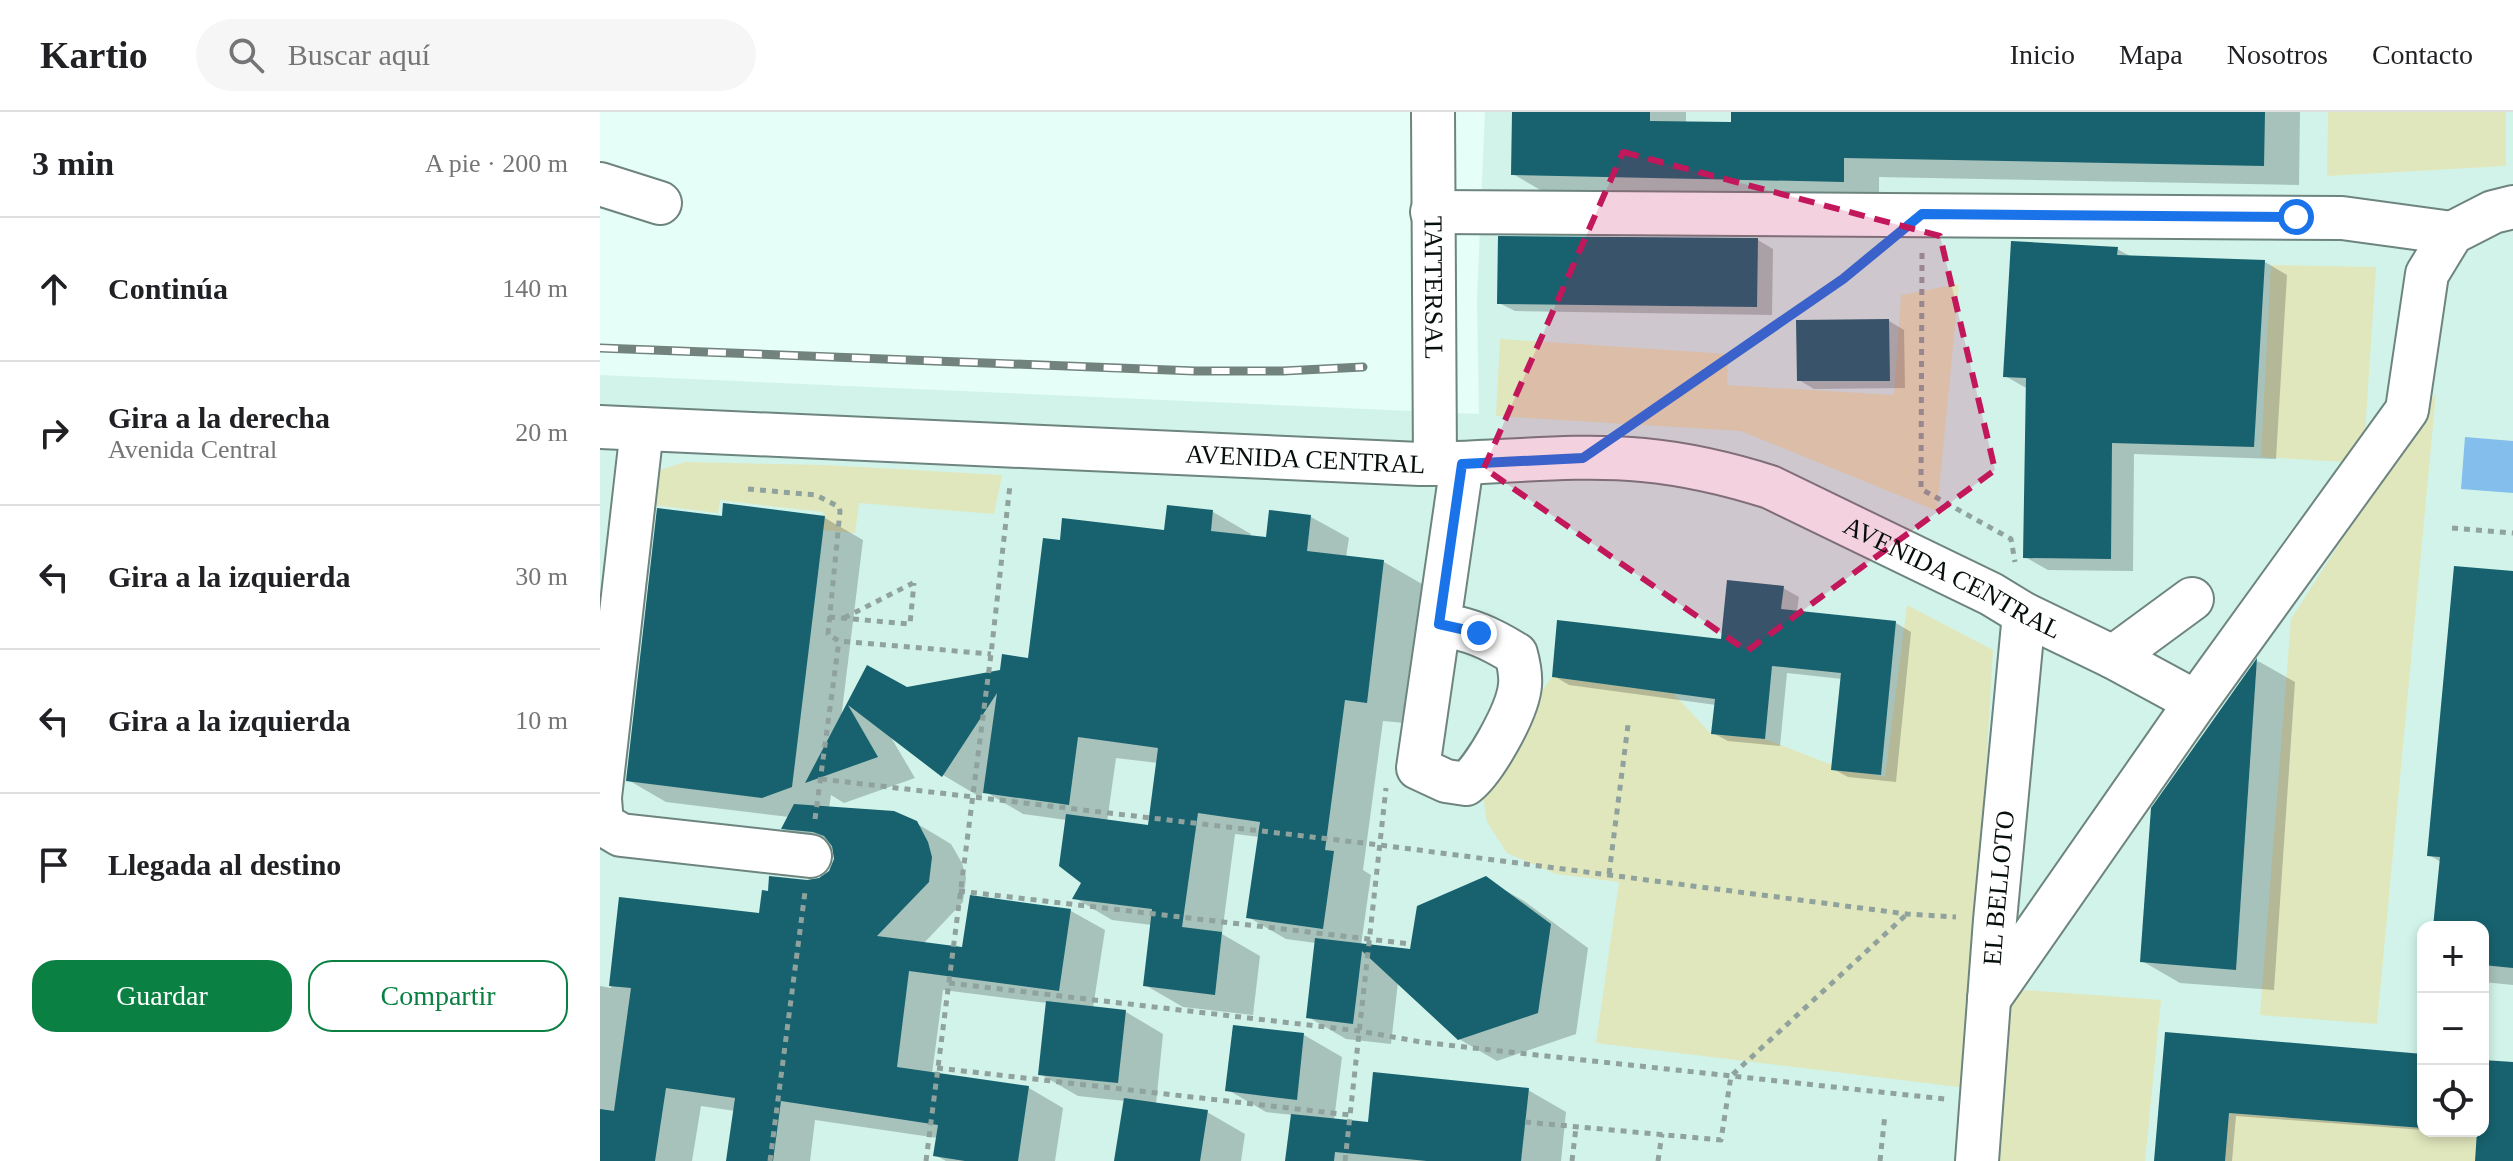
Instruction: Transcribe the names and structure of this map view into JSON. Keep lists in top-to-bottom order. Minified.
{"streets":{"street":["TATTERSAL","AVENIDA CENTRAL","EL BELLOTO"]},"crossings":[["TATTERSAL","AVENIDA CENTRAL"],["AVENIDA CENTRAL","EL BELLOTO"]],"page":{"header":"Kartio","search":"Buscar aquí","nav":["Inicio","Mapa","Nosotros","Contacto"],"heading":["3 min","A pie · 200 m"],"list":[["Continúa","140 m"],["Gira a la derecha","Avenida Central","20 m"],["Gira a la izquierda","30 m"],["Gira a la izquierda","10 m"],"Llegada al destino"],"map_buttons":["+","−"],"buttons":["Guardar","Compartir"]}}
